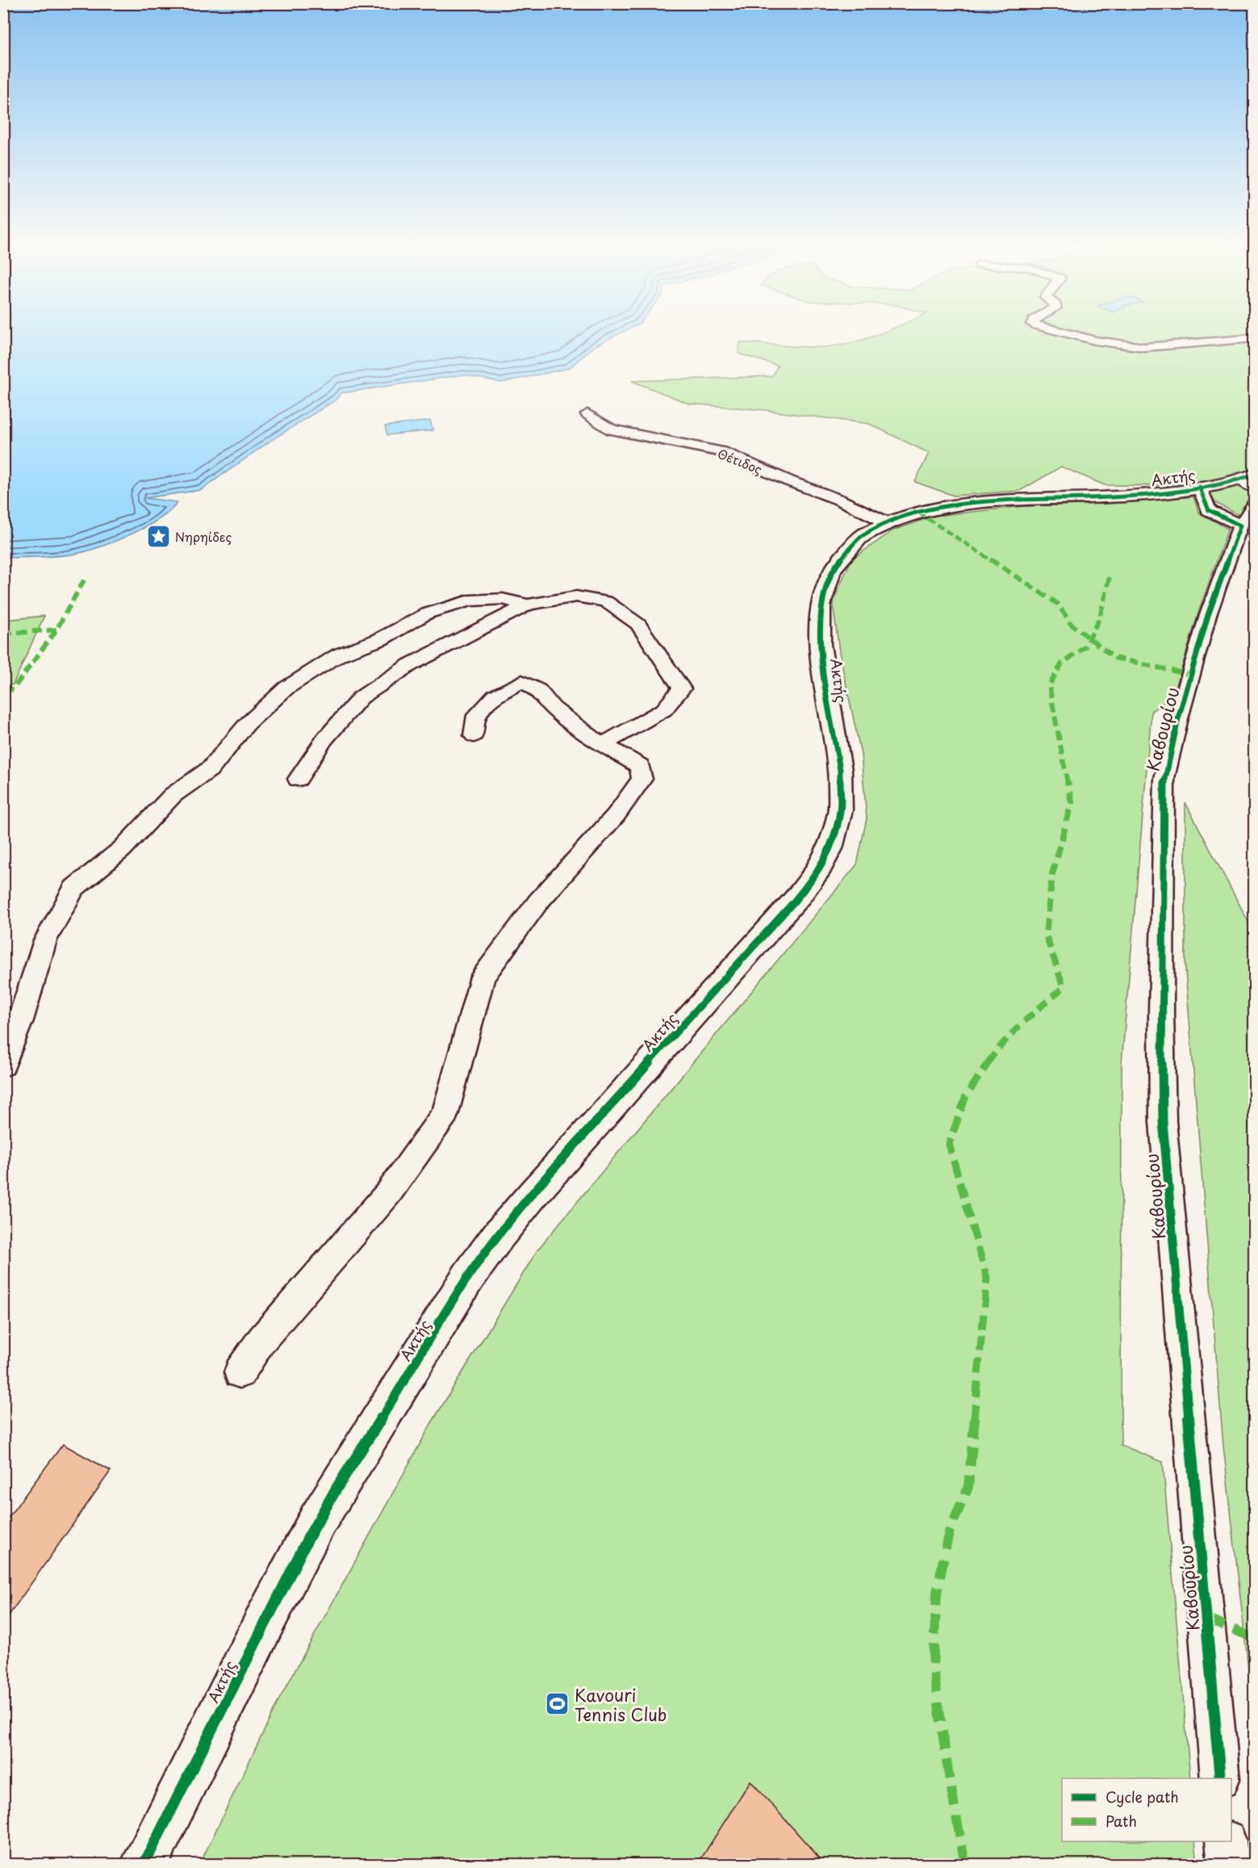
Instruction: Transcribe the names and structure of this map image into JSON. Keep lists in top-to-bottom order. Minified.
{"streets":{"street":["Θέτιδος","Ακτής","Καβουρίου"]},"crossings":[["Θέτιδος","Ακτής"]],"places":{"place":["Νηρηίδες"],"sports":["Kavouri Tennis Club"]},"legend":["Cycle path","Path"]}
